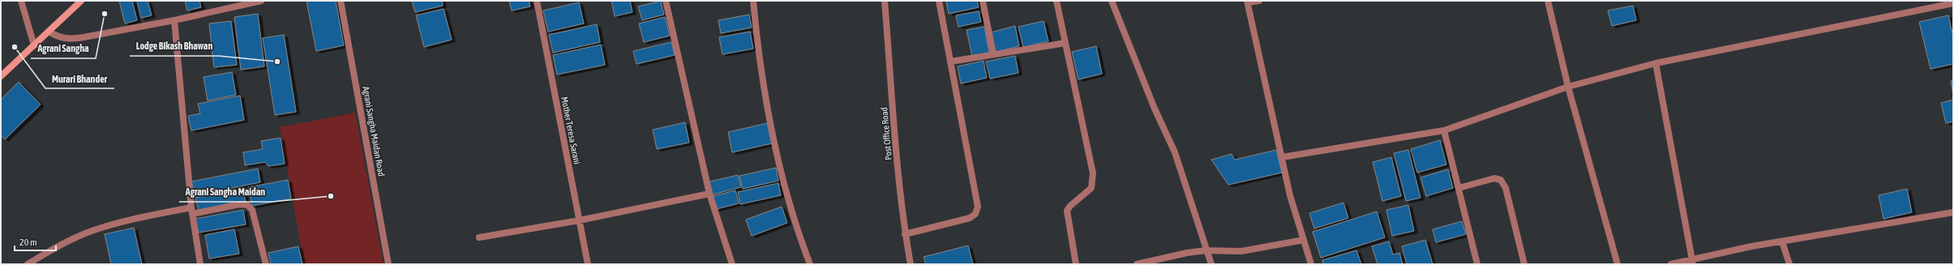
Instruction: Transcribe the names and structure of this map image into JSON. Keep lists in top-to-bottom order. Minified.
{"streets":{"street":["Mother Teresa Sarani","Agrani Sangha Maidan Road","Post Office Road"]},"places":["Agrani Sangha","Murari Bhander","Lodge Bikash Bhawan","Agrani Sangha Maidan"],"scale_bar":"20 m"}
